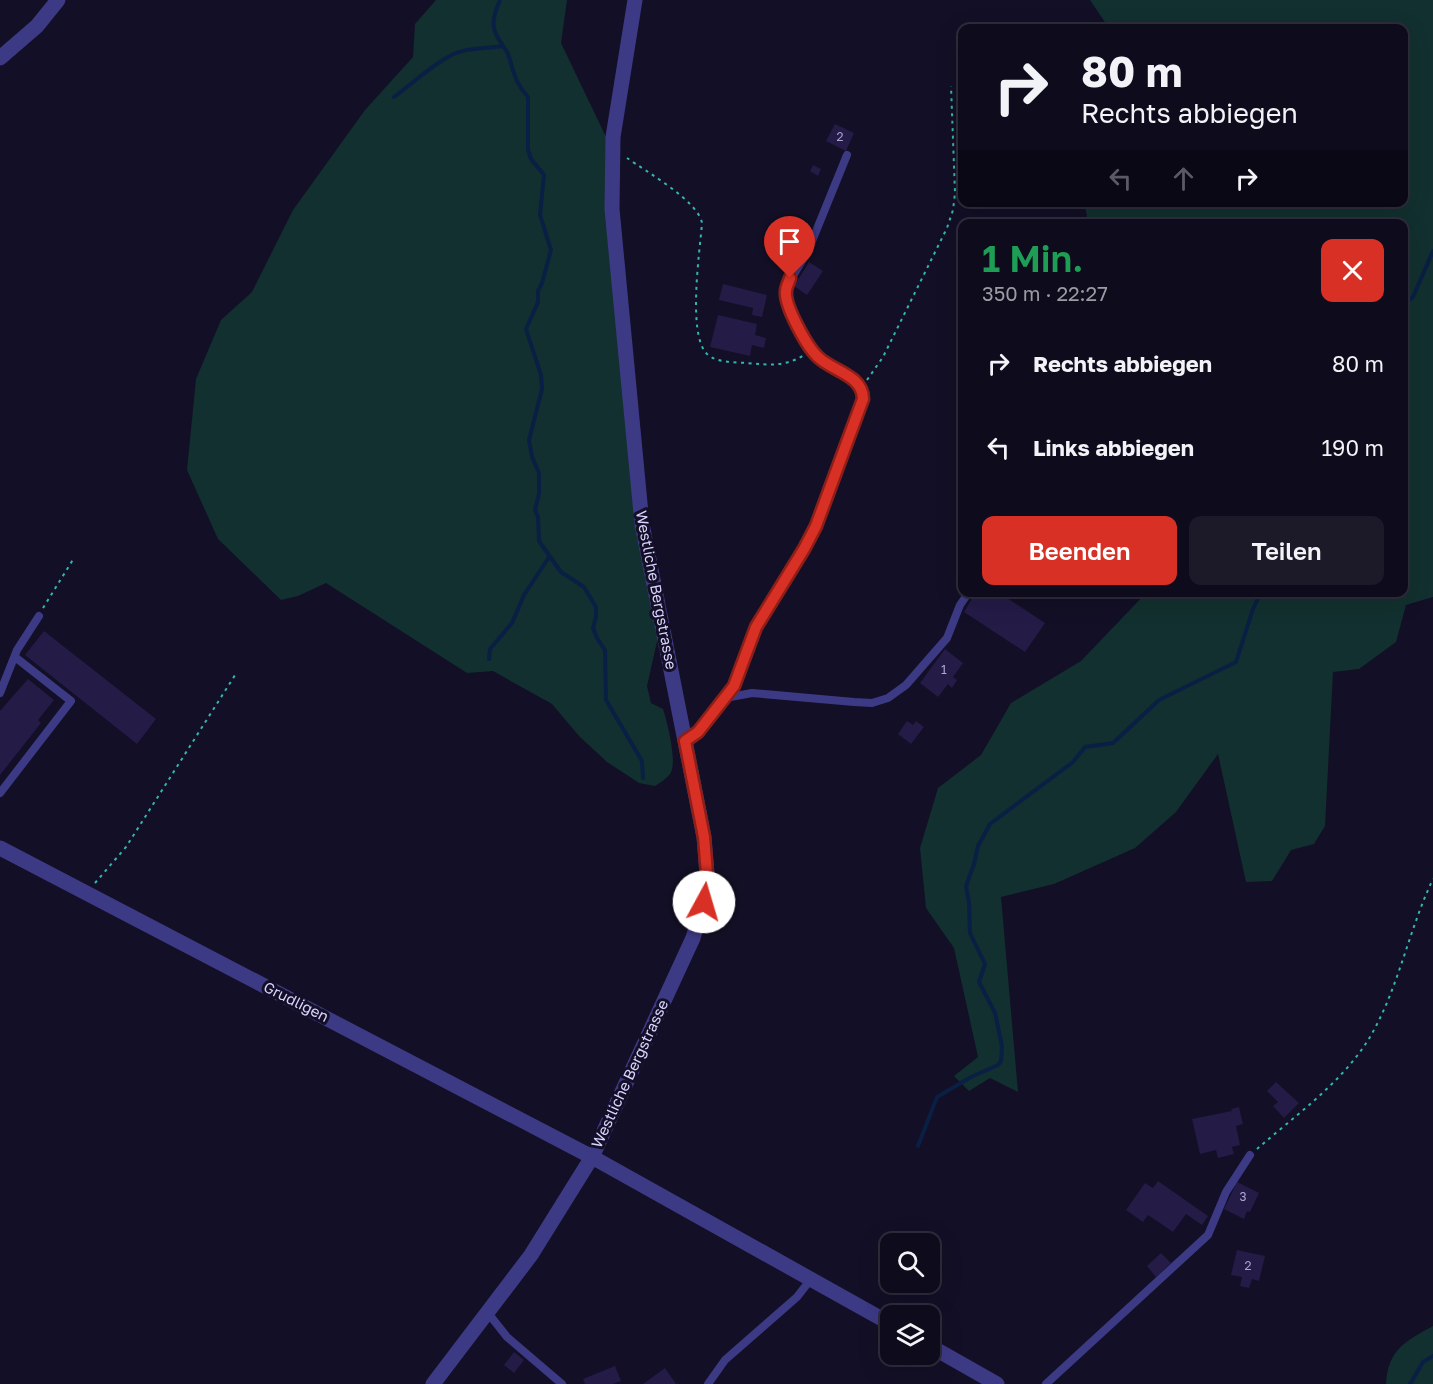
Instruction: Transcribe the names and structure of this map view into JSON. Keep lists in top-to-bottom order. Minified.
{"streets":{"street":["Westliche Bergstrasse","Grudligen"]},"crossings":[["Westliche Bergstrasse","Grudligen"]],"house_numbers":["2","1","3","2"],"page":{"turn":["80 m","Rechts abbiegen"],"heading":["1 Min.","350 m · 22:27"],"list":[{"name":"Rechts abbiegen","value":"80 m"},{"name":"Links abbiegen","value":"190 m"}],"buttons":["Beenden","Teilen"]}}
